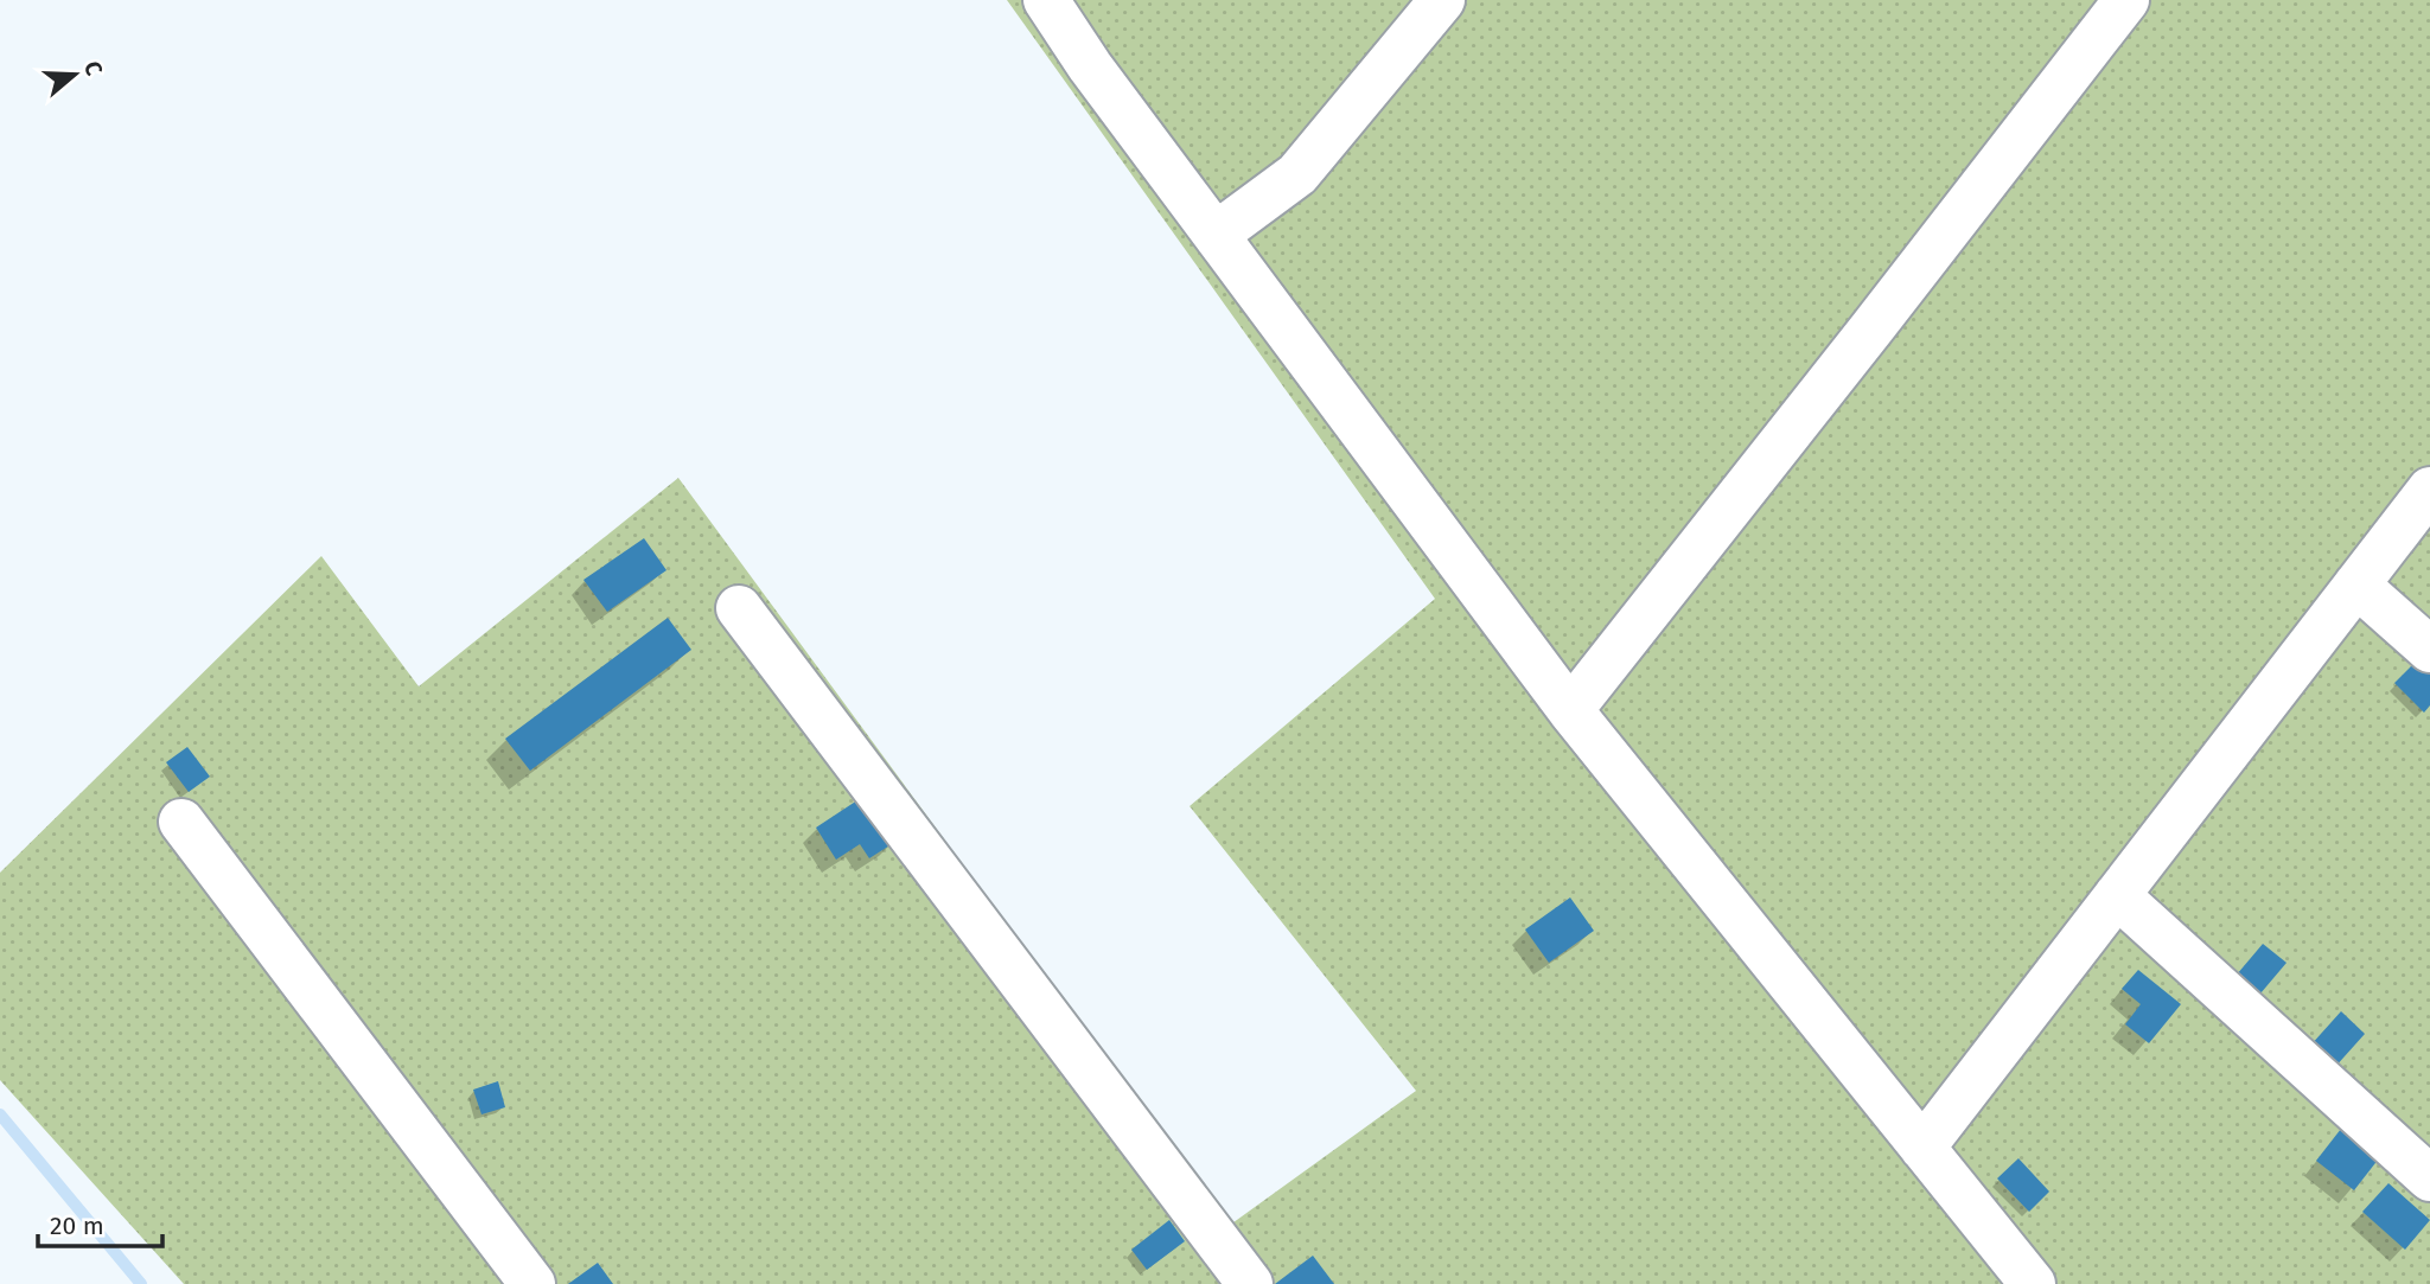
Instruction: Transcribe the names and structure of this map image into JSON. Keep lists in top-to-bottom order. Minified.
{"scale_bar":"20 m","north":"right"}
